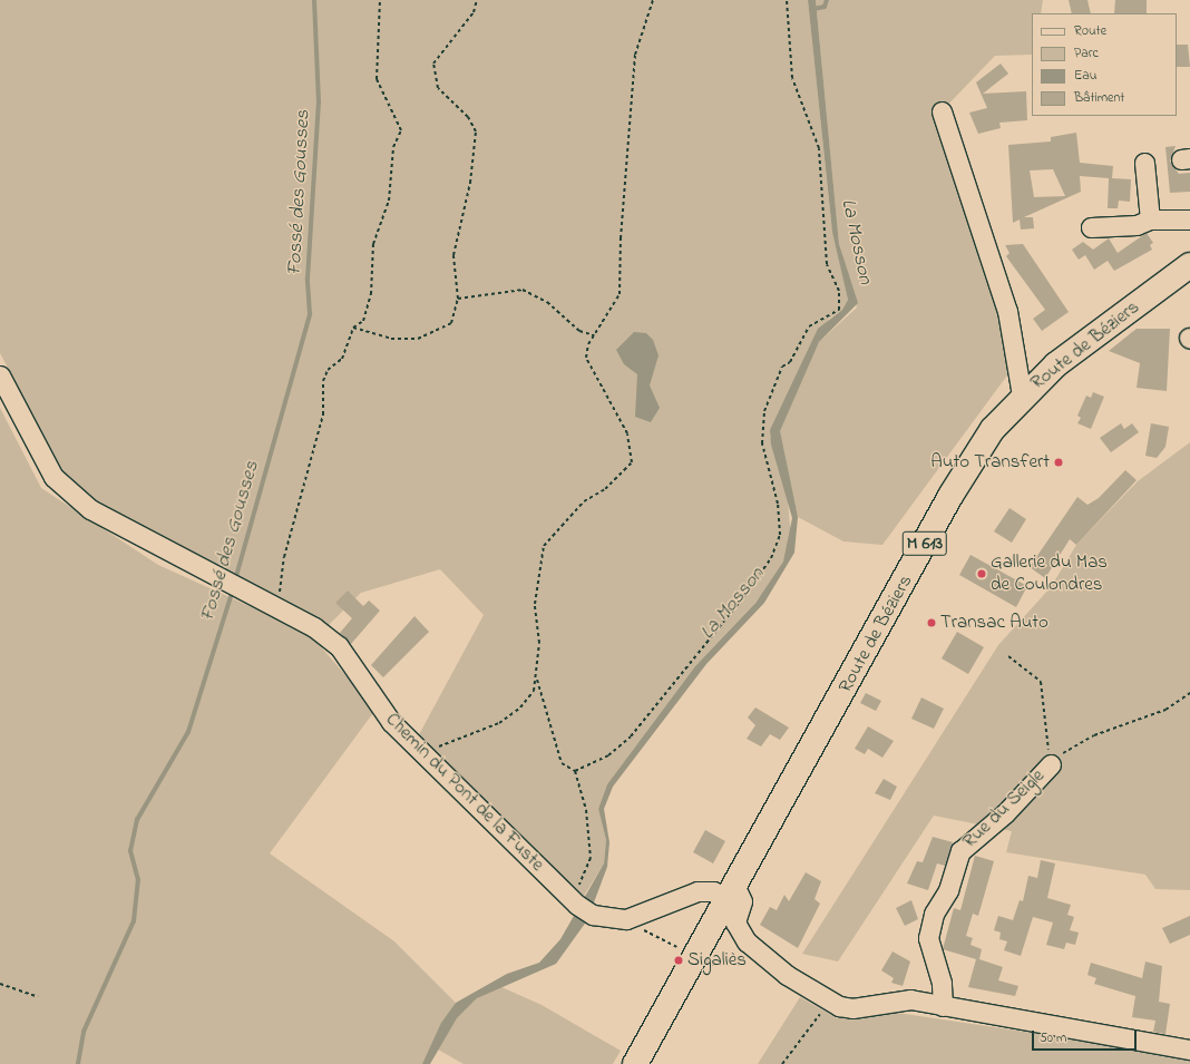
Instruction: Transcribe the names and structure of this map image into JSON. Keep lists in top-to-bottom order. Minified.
{"streets":{"main road":["Route de Béziers","M 613"],"street":["Chemin du Pont de la Fuste","Rue du Seigle"]},"water":["Fossé des Gousses","La Mosson"],"places":["Auto Transfert","Gallerie du Mas de Coulondres","Transac Auto","Sigaliès"],"legend":["Route","Parc","Eau","Bâtiment"],"scale_bar":"50 m"}
